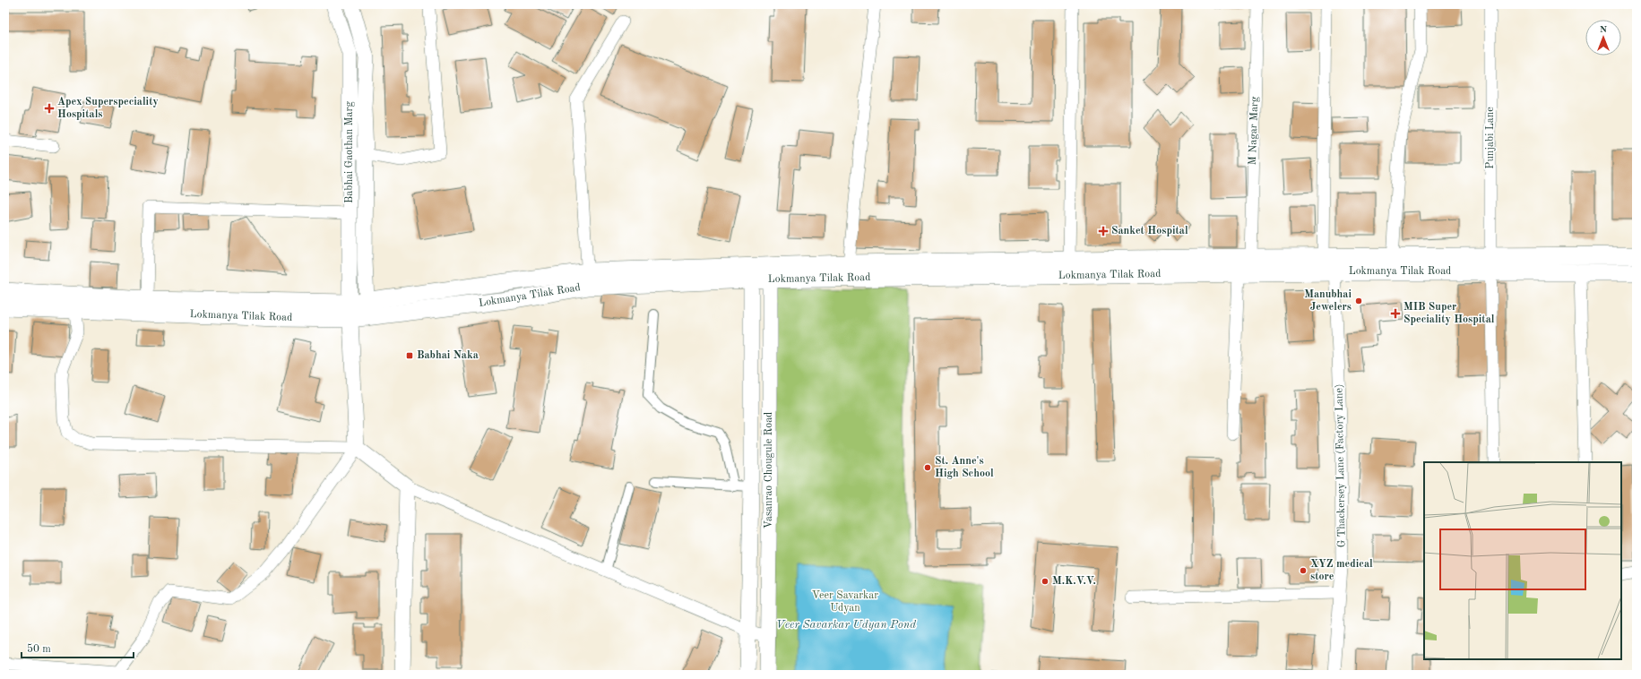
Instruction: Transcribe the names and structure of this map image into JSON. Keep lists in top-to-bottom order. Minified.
{"streets":{"main road":["Lokmanya Tilak Road"],"street":["M Nagar Marg","Punjabi Lane","Babhai Gaothan Marg","G Thackersey Lane (Factory Lane)","Vasanrao Chougule Road"]},"crossings":[["M Nagar Marg","Lokmanya Tilak Road"],["Punjabi Lane","Lokmanya Tilak Road"],["Babhai Gaothan Marg","Lokmanya Tilak Road"],["Lokmanya Tilak Road","G Thackersey Lane (Factory Lane)"],["Lokmanya Tilak Road","Vasanrao Chougule Road"]],"water":["Veer Savarkar Udyan Pond"],"parks":["Veer Savarkar Udyan"],"places":{"health":["Apex Superspeciality Hospitals","Sanket Hospital","MIB Super Speciality Hospital"],"other":["Manubhai Jewelers","St. Anne's High School","XYZ medical store","M.K.V.V."],"transit":["Babhai Naka"]},"scale_bar":"50 m","north":"top"}
